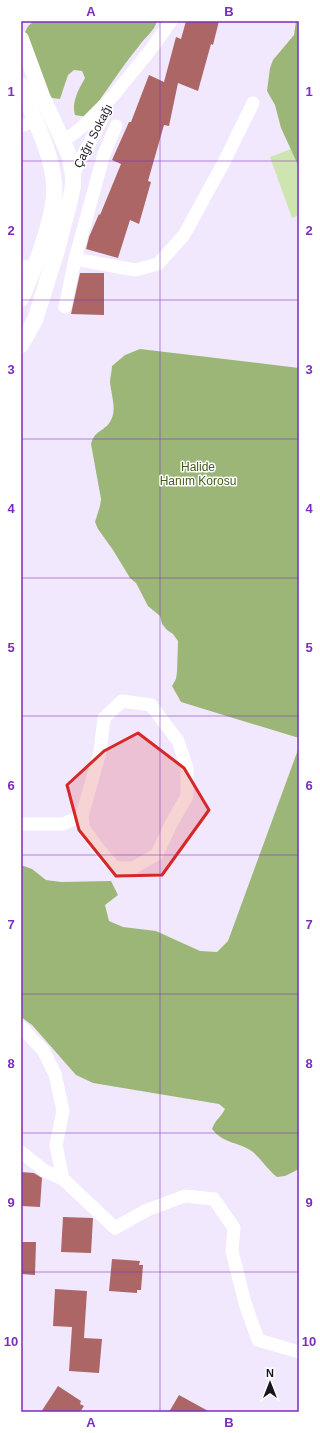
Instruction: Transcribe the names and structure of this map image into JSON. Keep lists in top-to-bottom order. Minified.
{"streets":{"street":["Çağrı Sokağı"]},"parks":["Halide Hanım Korosu"],"north":"top","grid":{"columns":["A","B"],"rows":["1","2","3","4","5","6","7","8","9","10"]}}
